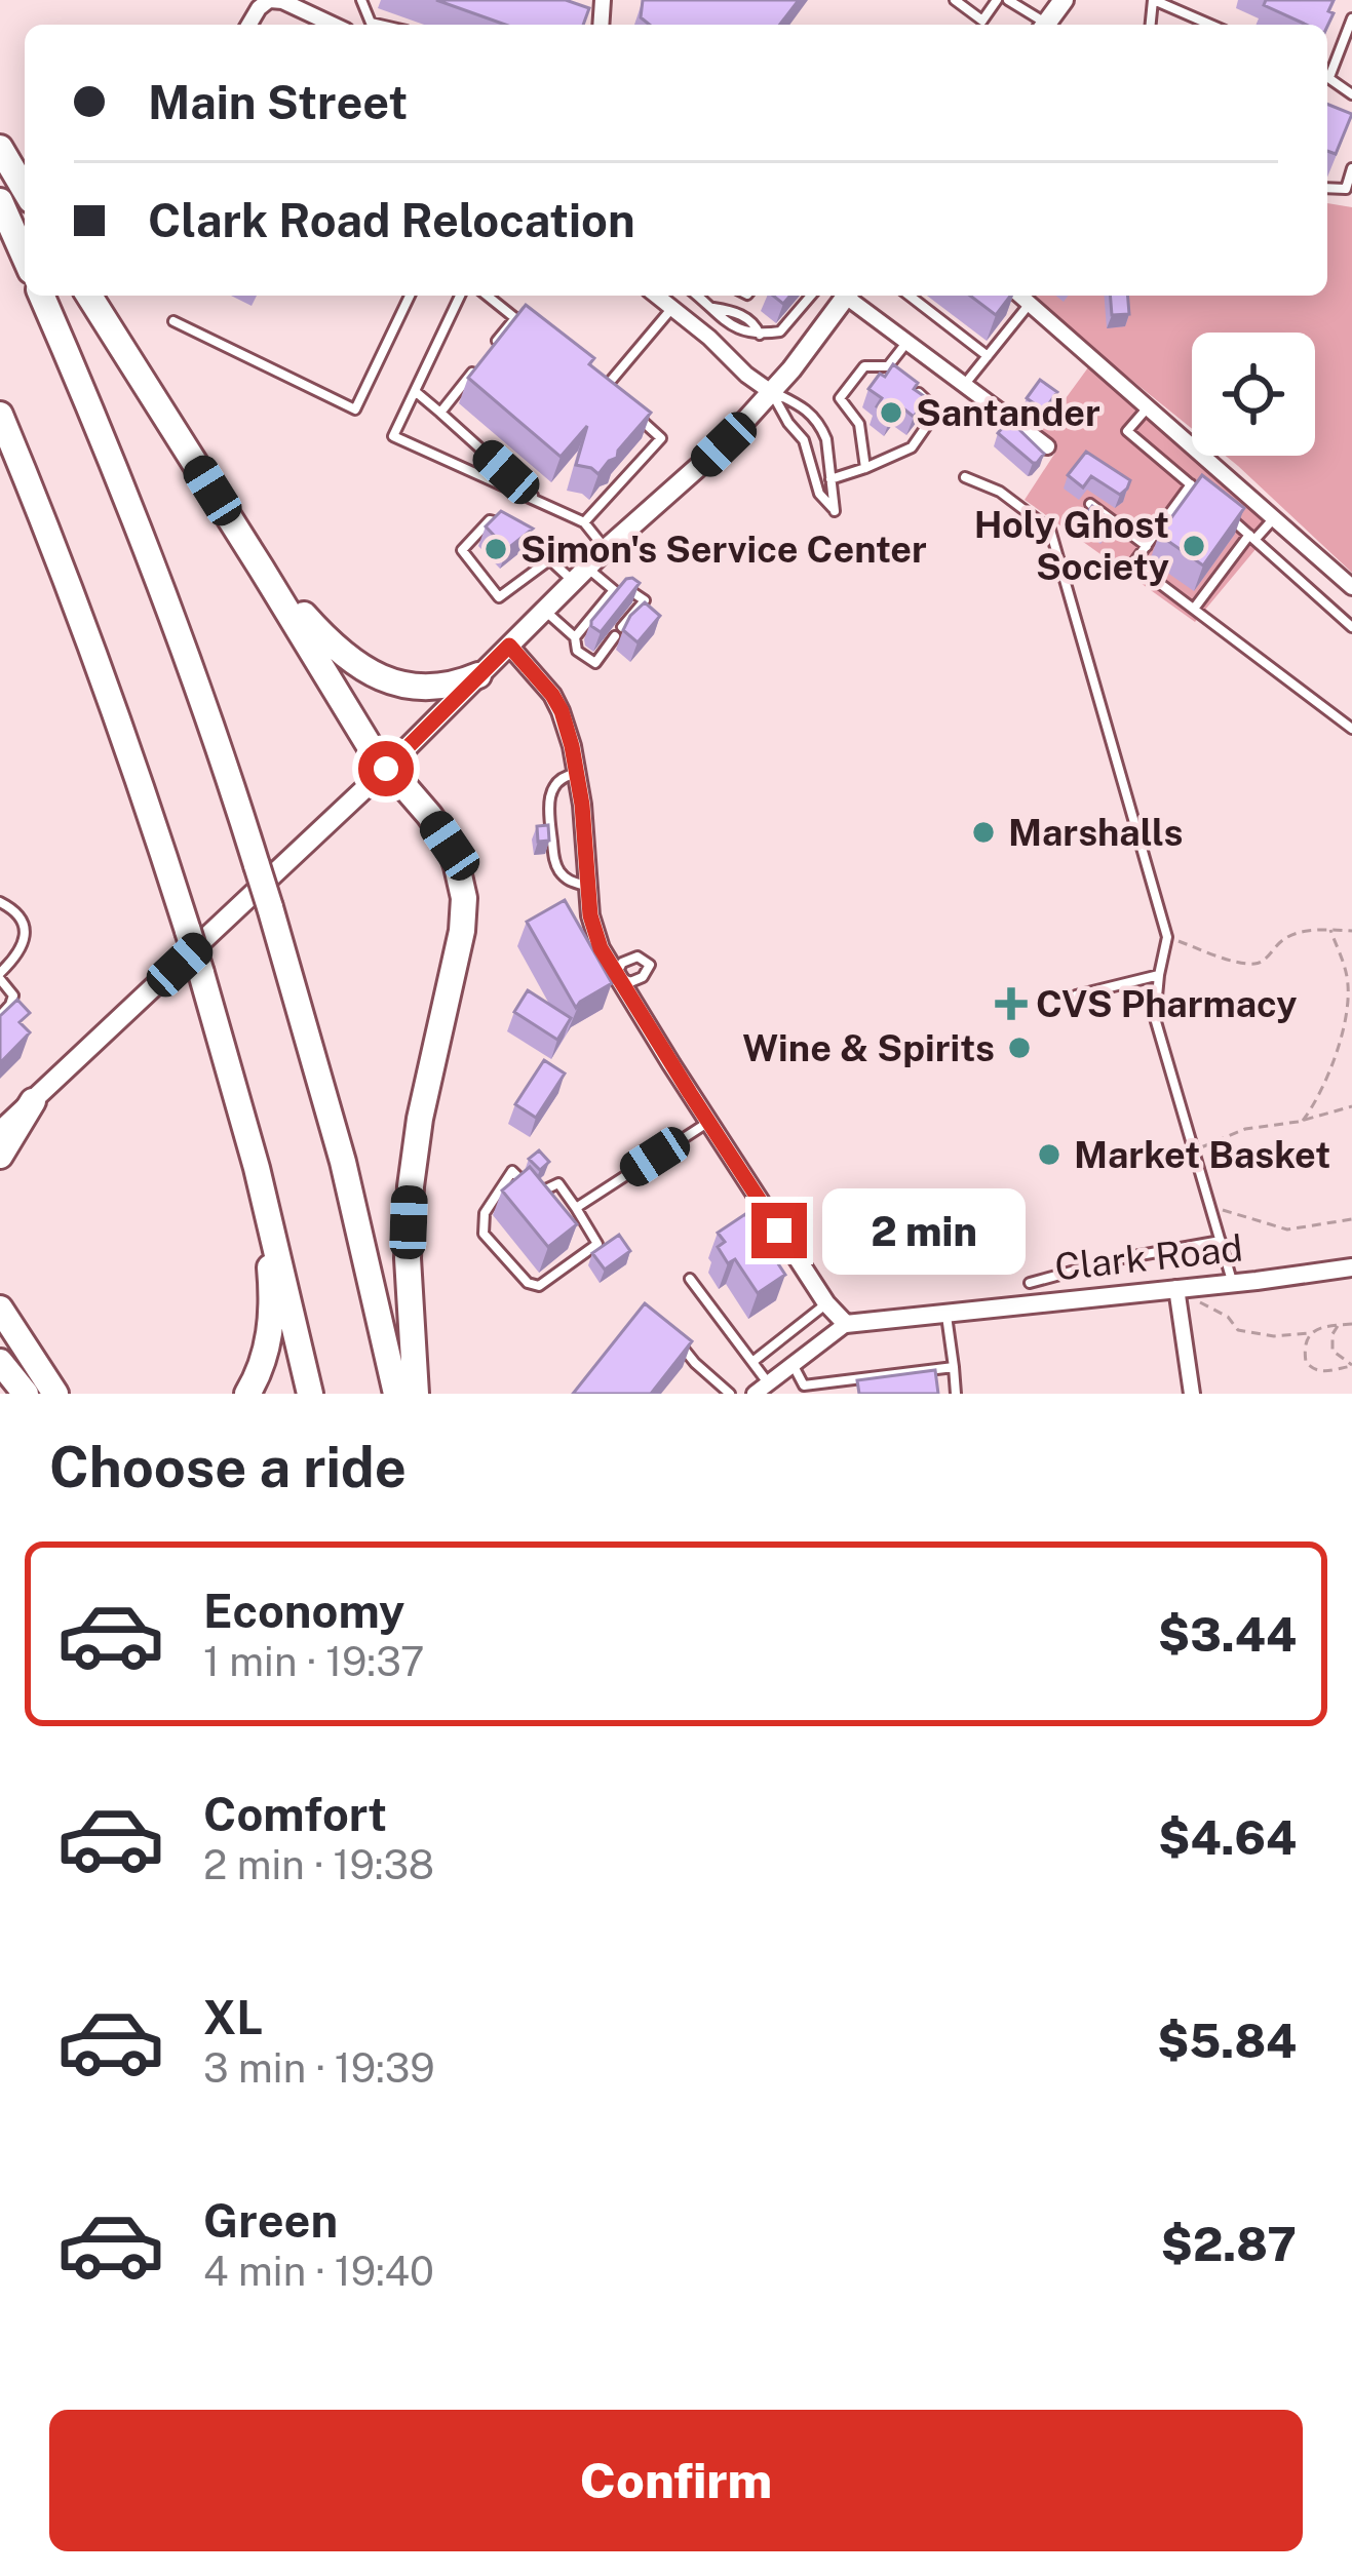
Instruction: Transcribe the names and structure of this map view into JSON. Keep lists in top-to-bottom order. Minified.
{"streets":{"street":["Clark Road"]},"places":{"other":["Santander","Holy Ghost Society","Simon's Service Center","Marshalls","Wine & Spirits","Market Basket"],"health":["CVS Pharmacy"]},"page":{"banner":["Main Street","Clark Road Relocation"],"bubble":"2 min","heading":"Choose a ride","list":[{"name":"Economy","note":"1 min · 19:37","value":"$3.44"},{"name":"Comfort","note":"2 min · 19:38","value":"$4.64"},{"name":"XL","note":"3 min · 19:39","value":"$5.84"},{"name":"Green","note":"4 min · 19:40","value":"$2.87"}],"buttons":"Confirm"}}
